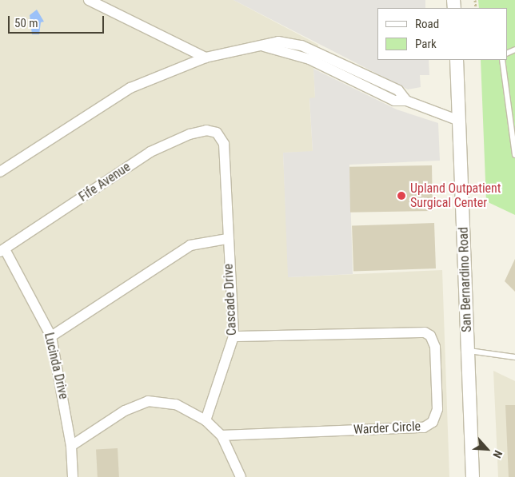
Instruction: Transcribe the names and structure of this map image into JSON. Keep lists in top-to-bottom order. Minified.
{"streets":{"street":["Fife Avenue","San Bernardino Road","Cascade Drive","Lucinda Drive","Warder Circle"]},"crossings":[["Fife Avenue","Cascade Drive"],["Fife Avenue","Lucinda Drive"],["Cascade Drive","Warder Circle"]],"places":["Upland Outpatient Surgical Center"],"legend":["Road","Park"],"scale_bar":"50 m","north":"bottom right"}
